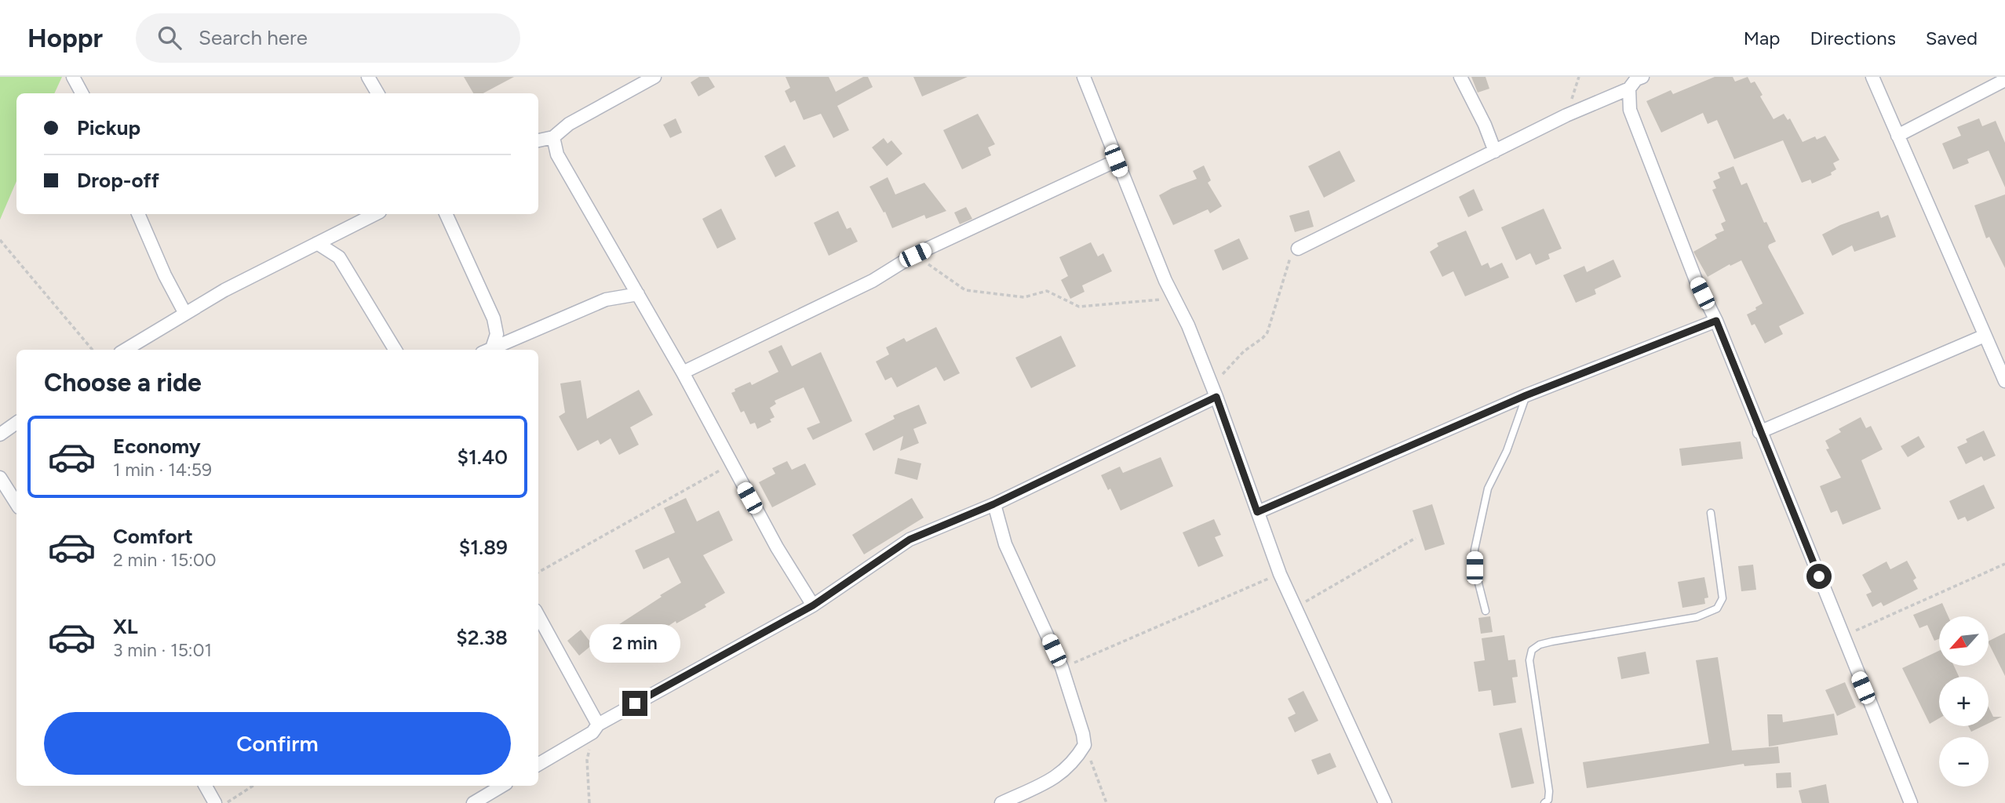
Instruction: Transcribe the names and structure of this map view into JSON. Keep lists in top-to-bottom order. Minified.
{"north":"bottom left","page":{"header":"Hoppr","search":"Search here","nav":["Map","Directions","Saved"],"banner":["Pickup","Drop-off"],"heading":"Choose a ride","list":[{"name":"Economy","note":"1 min · 14:59","value":"$1.40"},{"name":"Comfort","note":"2 min · 15:00","value":"$1.89"},{"name":"XL","note":"3 min · 15:01","value":"$2.38"}],"map_buttons":["+","−"],"bubble":"2 min","buttons":"Confirm"}}
